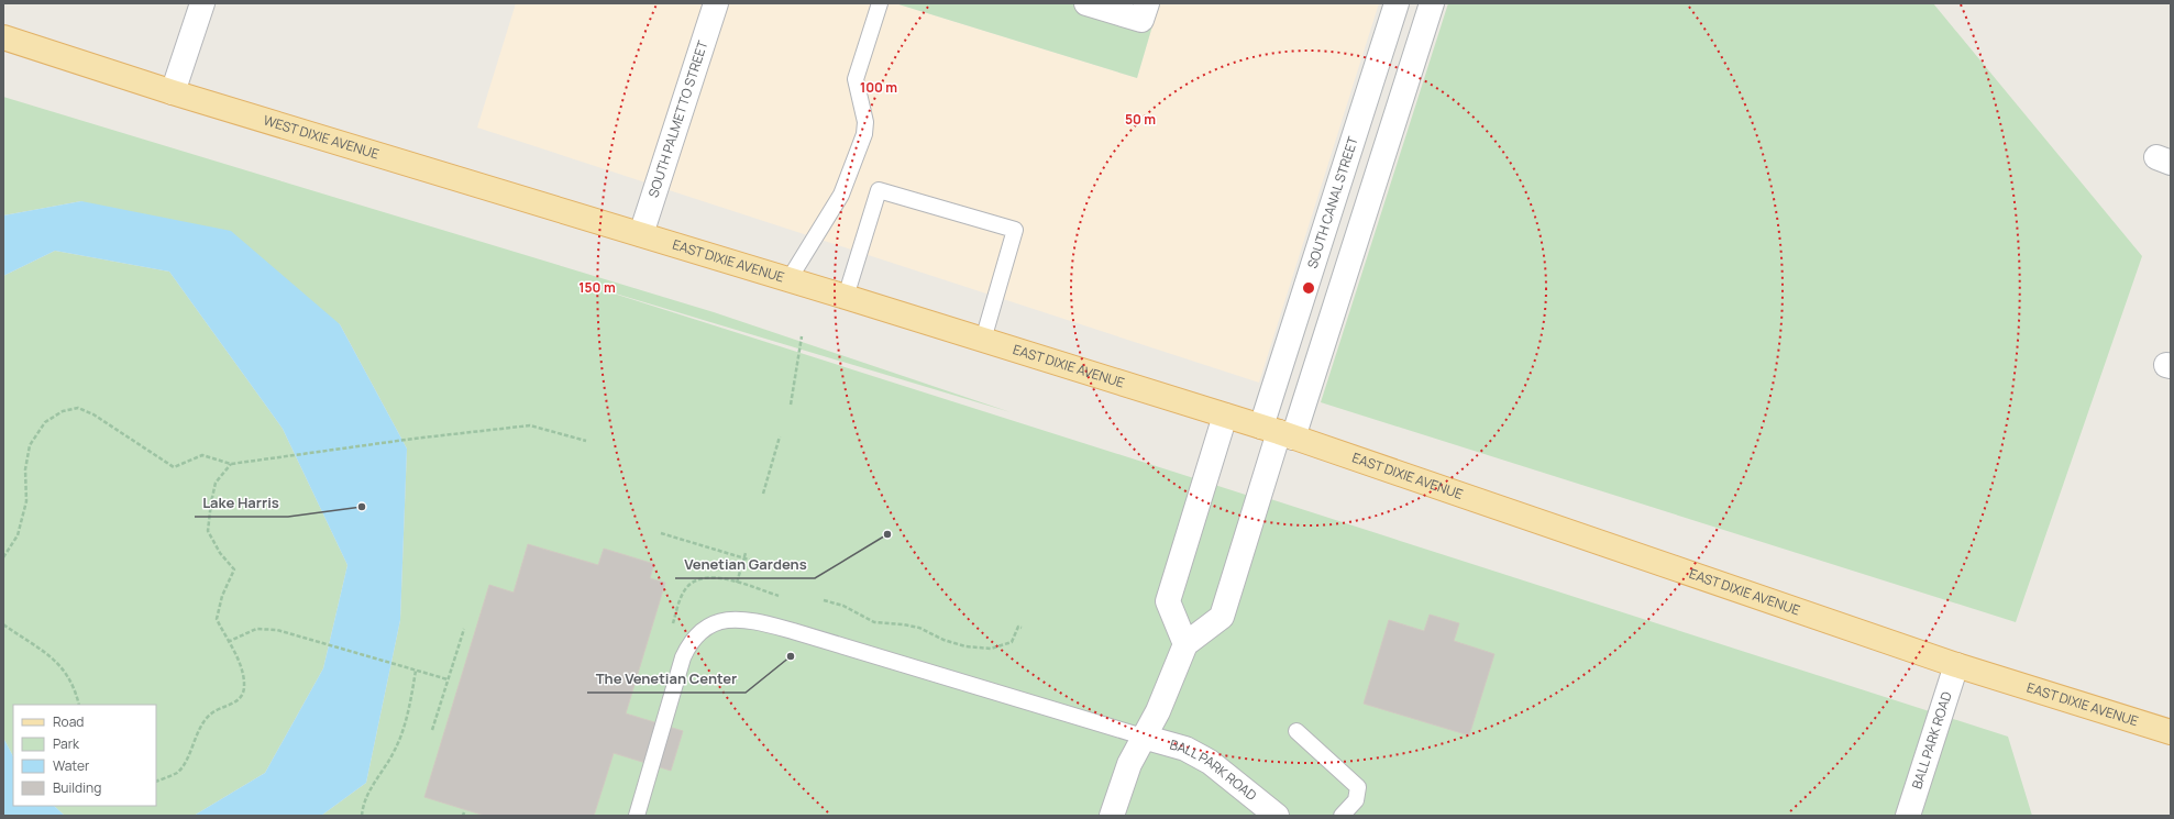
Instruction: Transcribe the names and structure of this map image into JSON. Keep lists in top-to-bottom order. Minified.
{"streets":{"main road":["WEST DIXIE AVENUE","EAST DIXIE AVENUE"],"street":["SOUTH PALMETTO STREET","SOUTH CANAL STREET","BALL PARK ROAD"]},"crossings":[["SOUTH PALMETTO STREET","WEST DIXIE AVENUE"],["SOUTH PALMETTO STREET","EAST DIXIE AVENUE"],["WEST DIXIE AVENUE","EAST DIXIE AVENUE"],["SOUTH CANAL STREET","EAST DIXIE AVENUE"],["EAST DIXIE AVENUE","BALL PARK ROAD"]],"places":["Lake Harris","Venetian Gardens","The Venetian Center"],"legend":["Road","Park","Water","Building"],"rings":["100 m","50 m","150 m"]}
